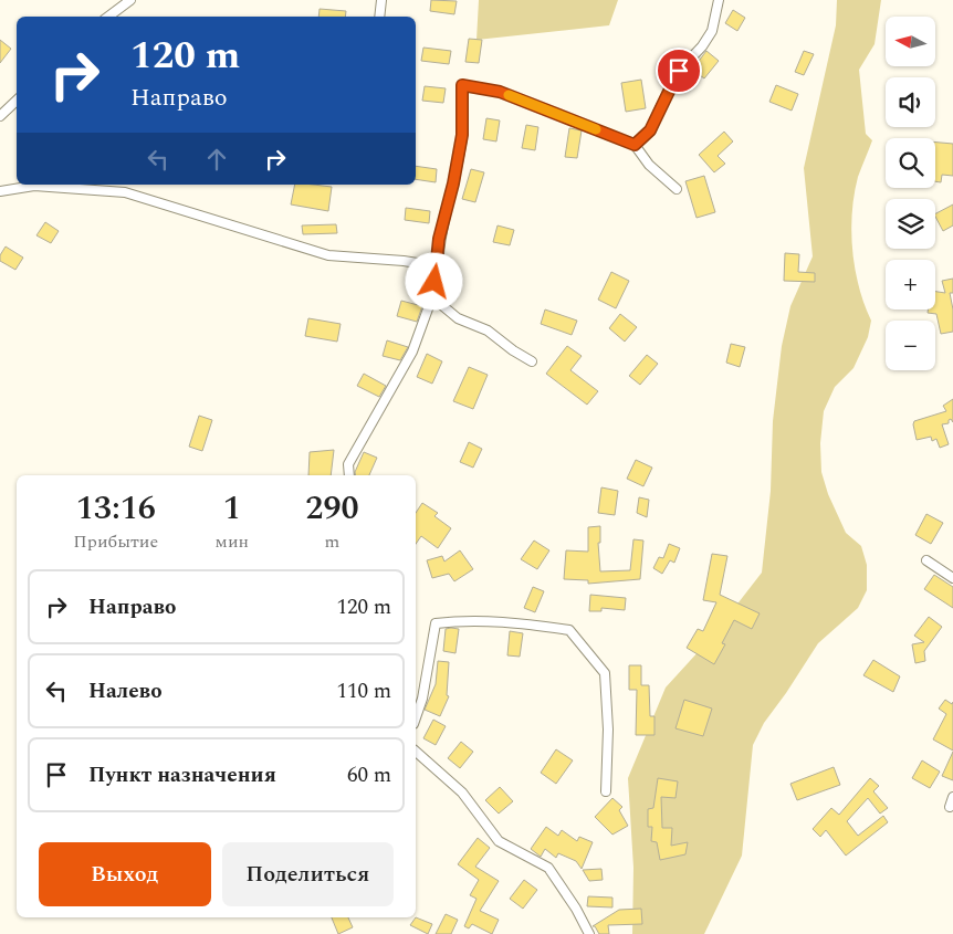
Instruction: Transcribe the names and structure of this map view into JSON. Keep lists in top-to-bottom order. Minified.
{"north":"left","page":{"map_buttons":["+","−"],"turn":["120 m","Направо"],"eta":["13:16","Прибытие","1","мин","290","m"],"list":[{"name":"Направо","value":"120 m"},{"name":"Налево","value":"110 m"},{"name":"Пункт назначения","value":"60 m"}],"buttons":["Выход","Поделиться"]}}
